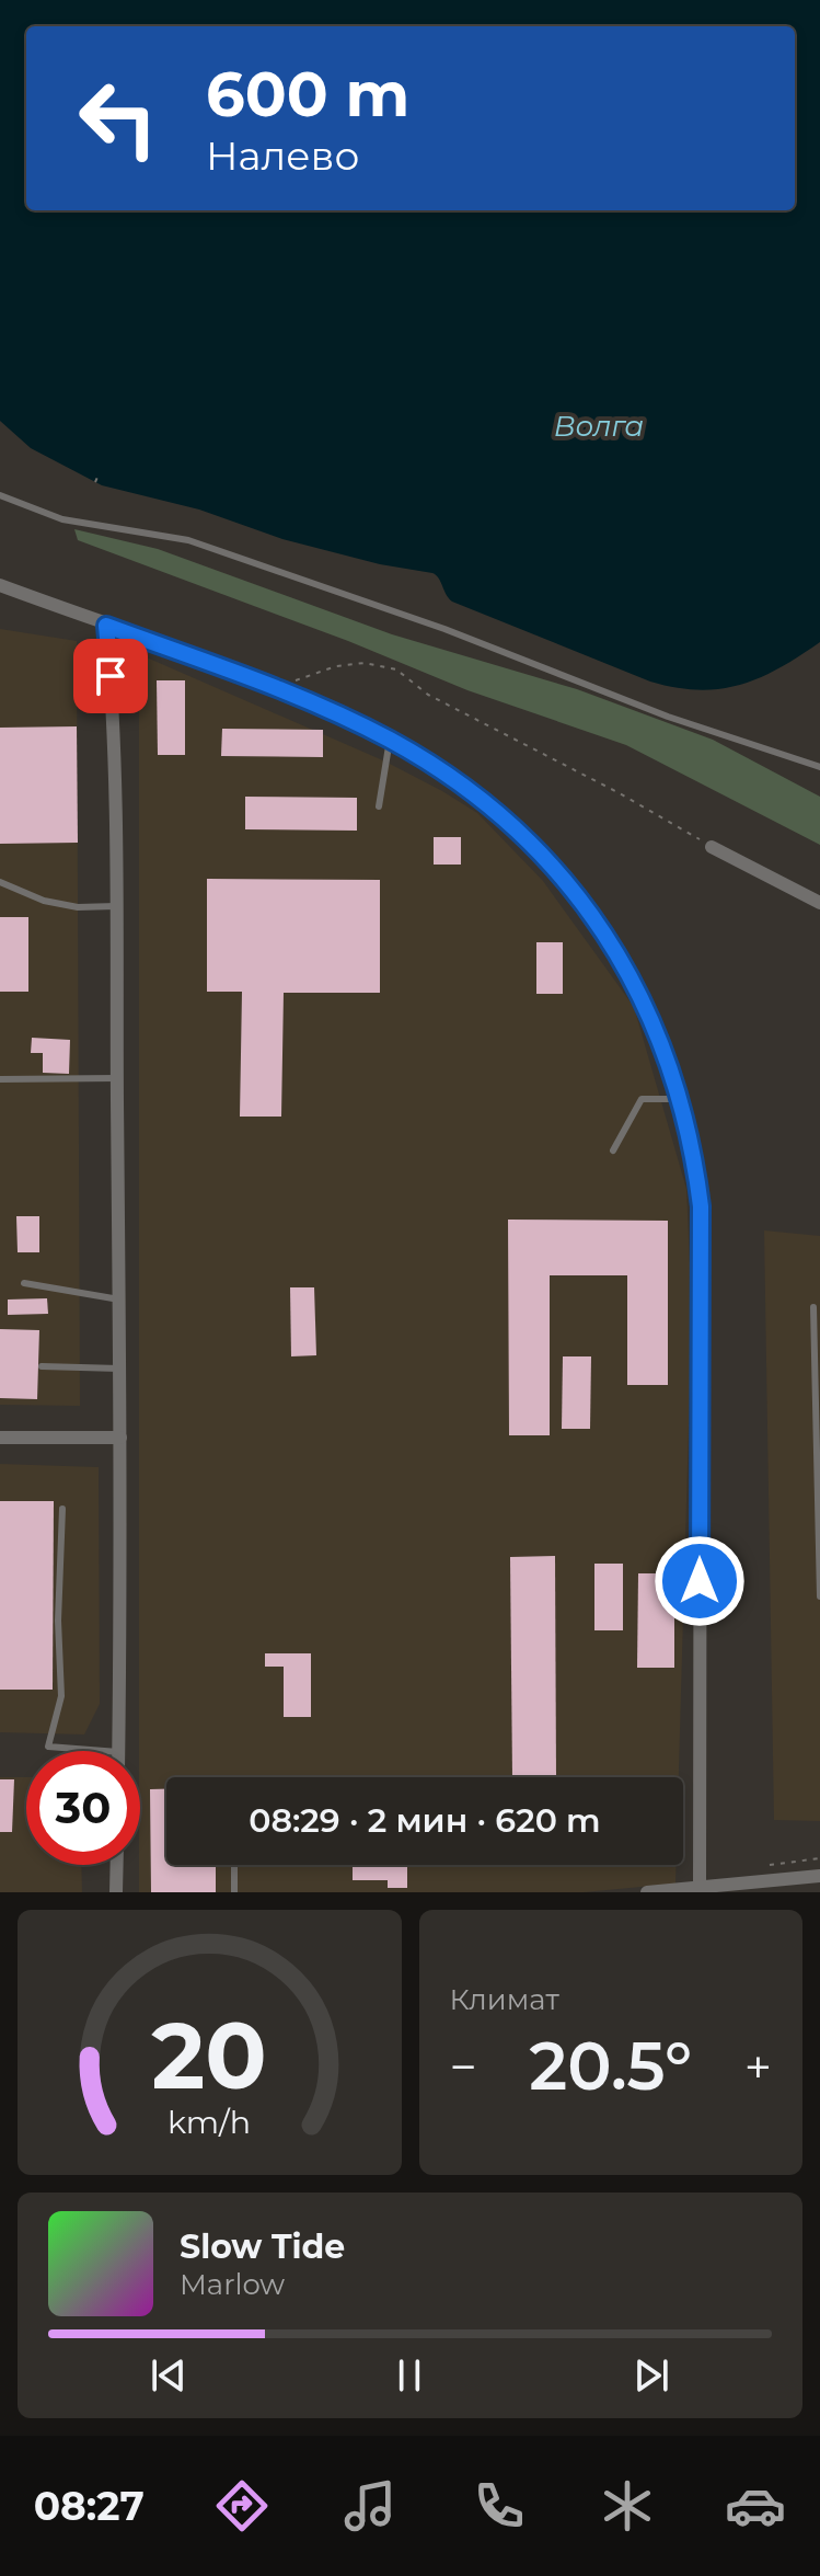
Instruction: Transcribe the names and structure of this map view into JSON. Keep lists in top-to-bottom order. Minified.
{"water":["Волга"],"page":{"turn":["600 m","Налево"],"limit":"30","trip":"08:29 · 2 мин · 620 m","tile":"Климат","heat":["−","20.5°","+"],"song":["Slow Tide","Marlow"],"tabs":"08:27","gauge":["20","km/h"]}}
